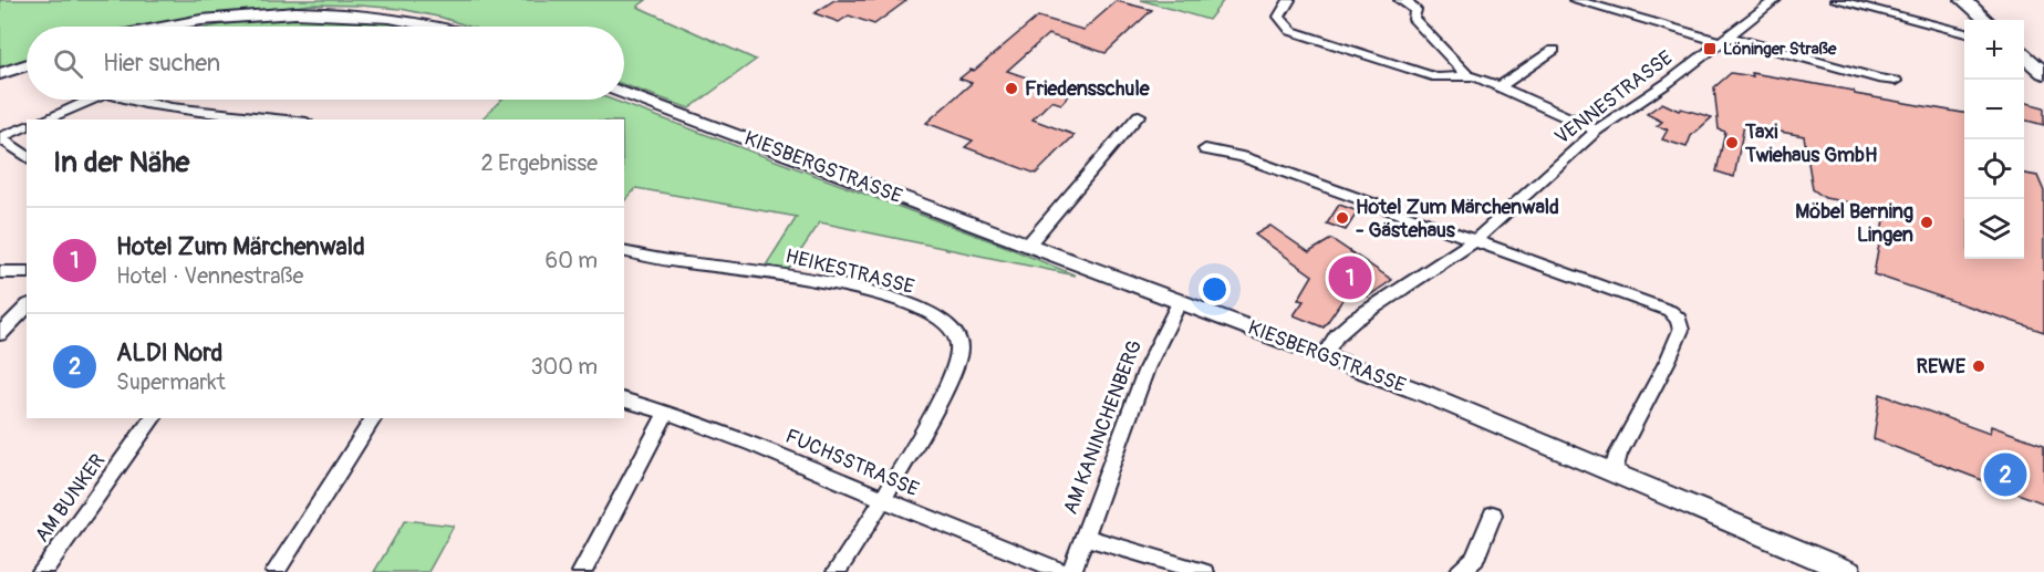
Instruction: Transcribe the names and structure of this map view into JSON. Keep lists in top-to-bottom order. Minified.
{"streets":{"street":["VENNESTRASSE","KIESBERGSTRASSE","HEIKESTRASSE","AM KANINCHENBERG","FUCHSSTRASSE","AM BUNKER"]},"crossings":[["VENNESTRASSE","KIESBERGSTRASSE"],["KIESBERGSTRASSE","AM KANINCHENBERG"],["HEIKESTRASSE","FUCHSSTRASSE"]],"places":{"transit":["Löninger Straße"],"other":["Friedensschule","Taxi Twiehaus GmbH","Hotel Zum Märchenwald - Gästehaus","Möbel Berning Lingen","REWE"]},"page":{"map_buttons":["+","−"],"search":"Hier suchen","heading":["In der Nähe","2 Ergebnisse"],"list":[{"mark":"1","name":"Hotel Zum Märchenwald","note":"Hotel · Vennestraße","value":"60 m"},{"mark":"2","name":"ALDI Nord","note":"Supermarkt","value":"300 m"}],"pins":["1","2"]}}
